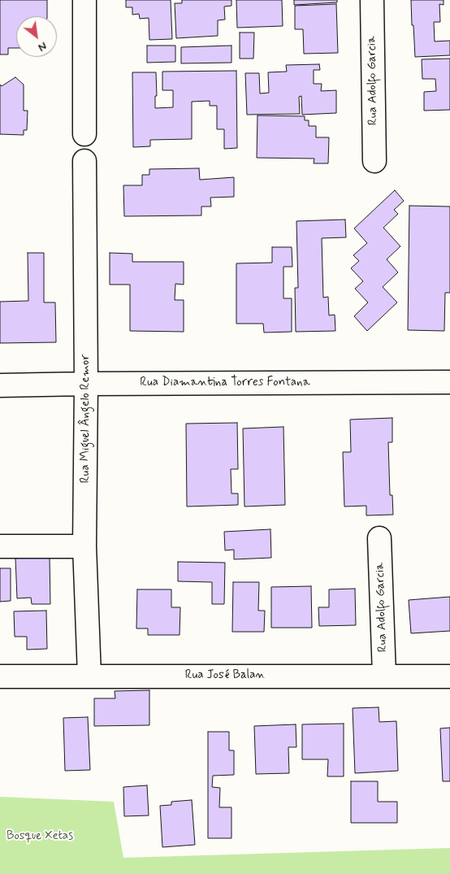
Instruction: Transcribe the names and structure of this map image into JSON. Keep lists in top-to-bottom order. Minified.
{"streets":{"street":["Rua Adolfo Garcia","Rua Diamantina Torres Fontana","Rua Miguel Ângelo Remor","Rua José Balan"]},"crossings":[["Rua Adolfo Garcia","Rua José Balan"],["Rua Diamantina Torres Fontana","Rua Miguel Ângelo Remor"],["Rua Miguel Ângelo Remor","Rua José Balan"]],"parks":["Bosque Xetas"],"north":"bottom right"}
